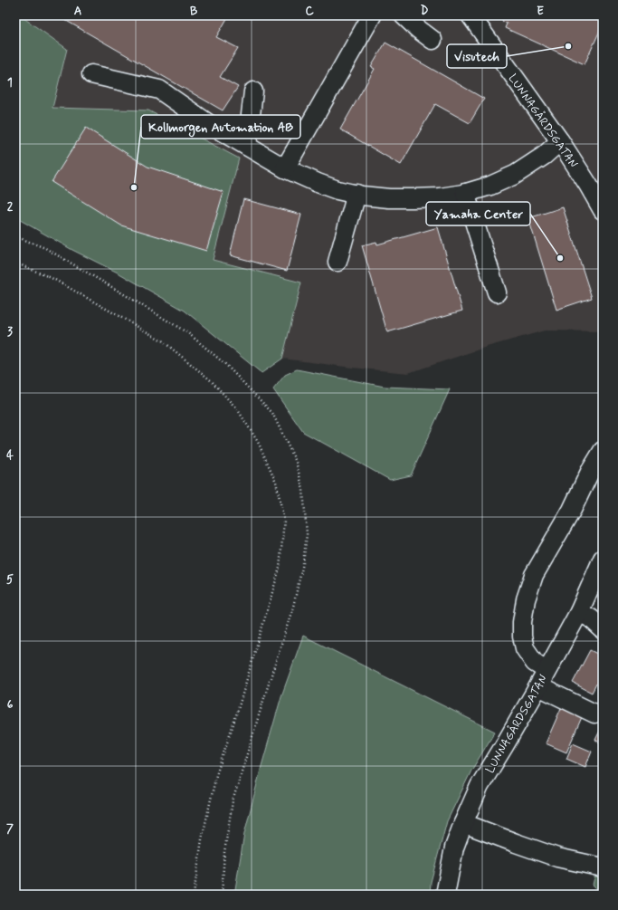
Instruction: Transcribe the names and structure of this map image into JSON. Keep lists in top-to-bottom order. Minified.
{"streets":{"street":["LUNNAGÅRDSGATAN"]},"places":["Visutech","Kollmorgen Automation AB","Yamaha Center"],"grid":{"columns":["A","B","C","D","E"],"rows":["1","2","3","4","5","6","7"]}}
